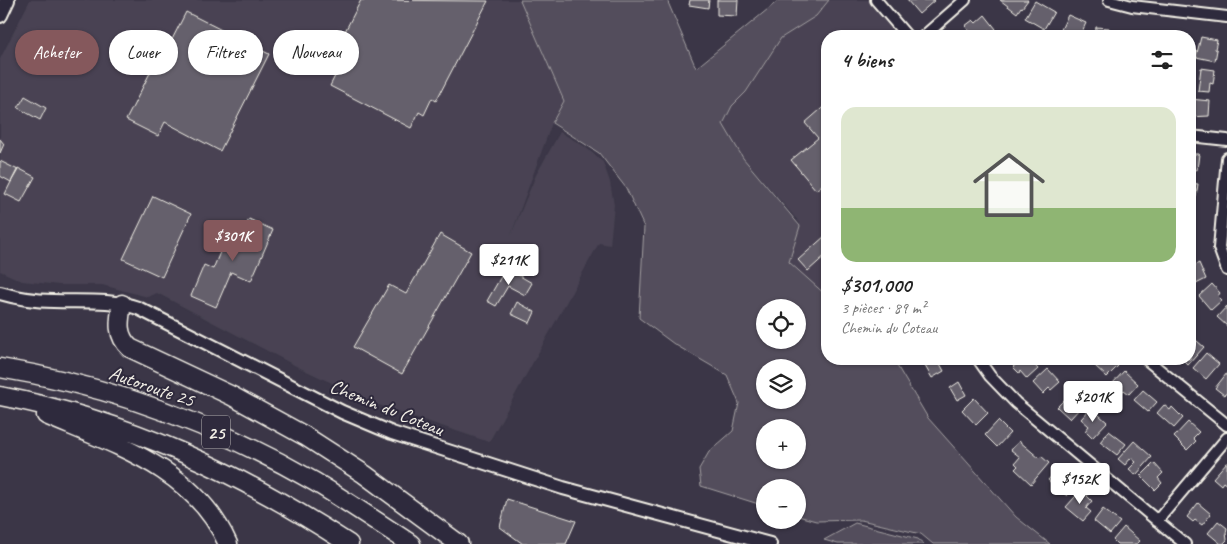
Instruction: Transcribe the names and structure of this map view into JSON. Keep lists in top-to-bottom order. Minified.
{"streets":{"highway":["Autoroute 25","25"],"street":["Chemin du Coteau"]},"page":{"chip":["Acheter","Louer","Filtres","Nouveau"],"heading":"4 biens","list":[{"name":"$301,000","note":"3 pièces · 89 m² · Chemin du Coteau"}],"price":["$301K","$211K","$201K","$152K"],"map_buttons":["+","−"]}}
